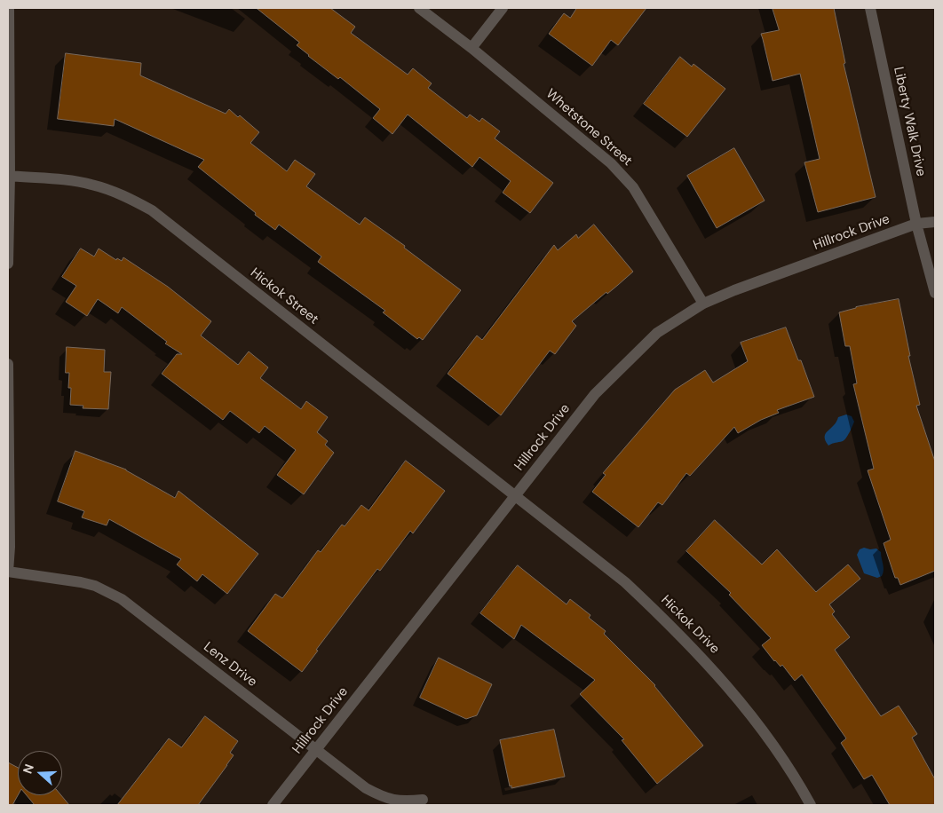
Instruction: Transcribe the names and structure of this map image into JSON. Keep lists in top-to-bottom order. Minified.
{"streets":{"street":["Liberty Walk Drive","Whetstone Street","Hillrock Drive","Hickok Street","Hickok Drive","Lenz Drive"]},"crossings":[["Liberty Walk Drive","Hillrock Drive"],["Whetstone Street","Hillrock Drive"],["Hillrock Drive","Hickok Street"],["Hillrock Drive","Hickok Drive"],["Hillrock Drive","Lenz Drive"],["Hickok Street","Hickok Drive"]],"north":"left"}
